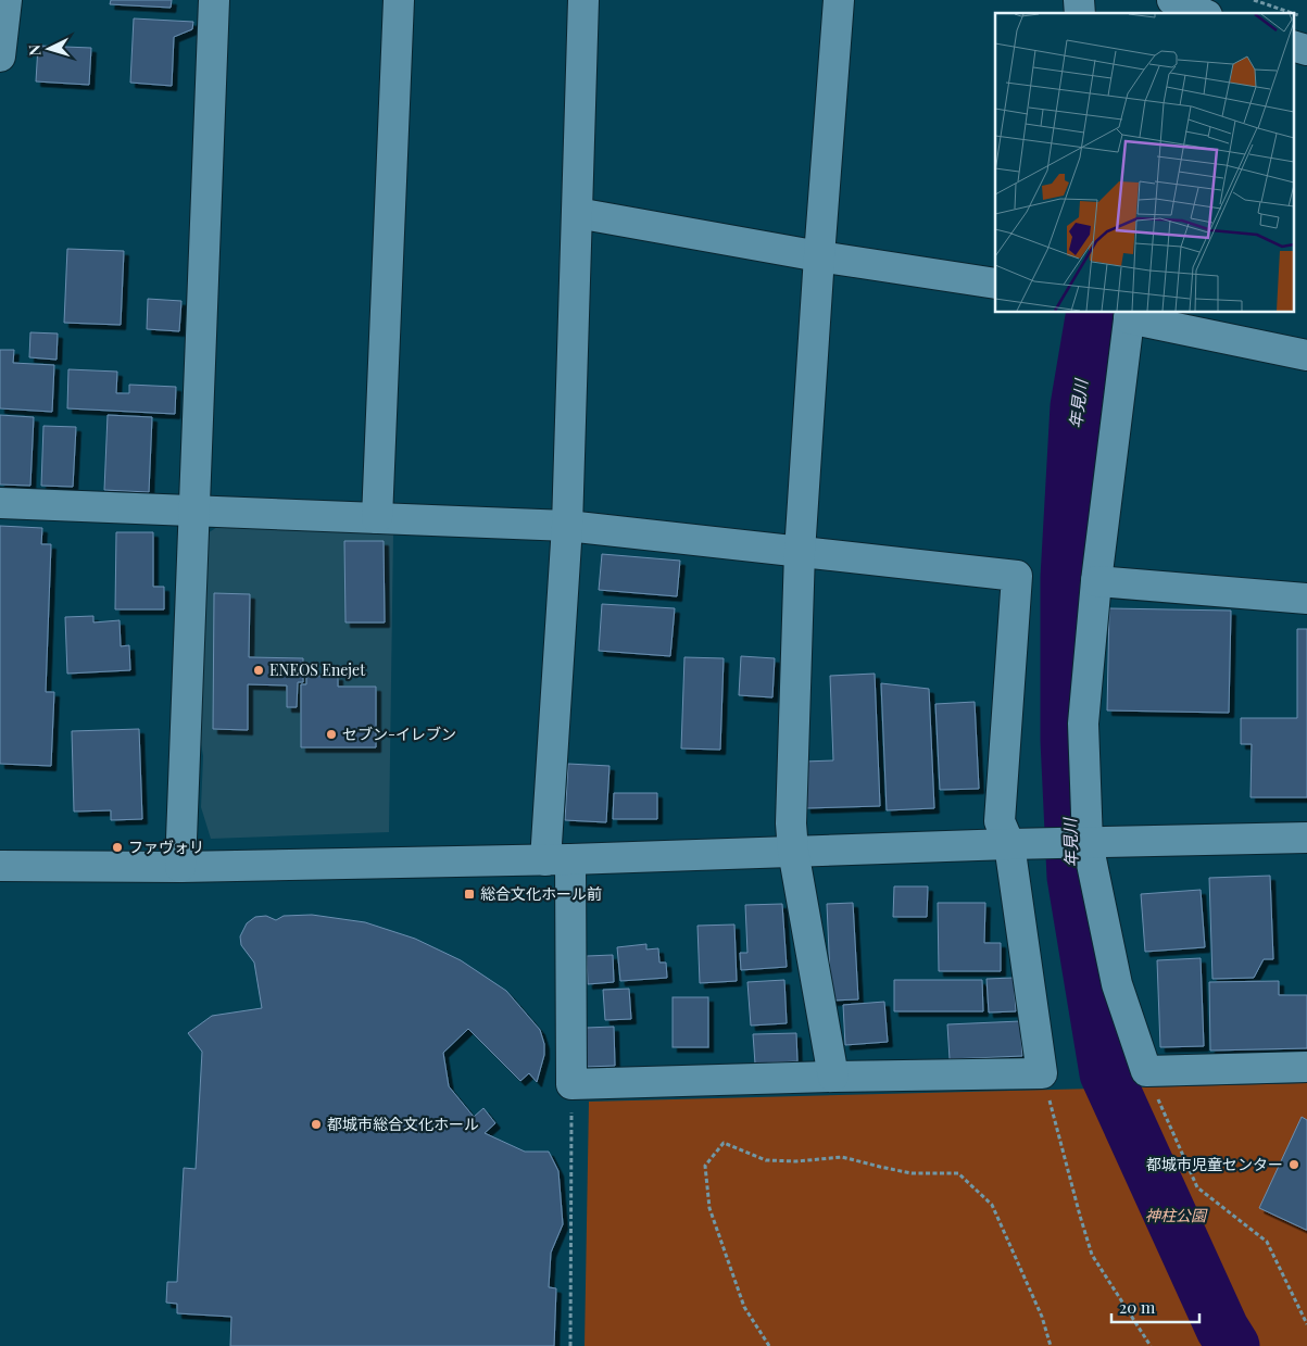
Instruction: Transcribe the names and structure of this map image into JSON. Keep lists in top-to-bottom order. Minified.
{"water":["年見川"],"parks":["神柱公園"],"places":{"other":["ENEOS Enejet","セブン-イレブン","ファヴォリ","都城市総合文化ホール","都城市児童センター"],"transit":["総合文化ホール前"]},"scale_bar":"20 m","north":"left"}
